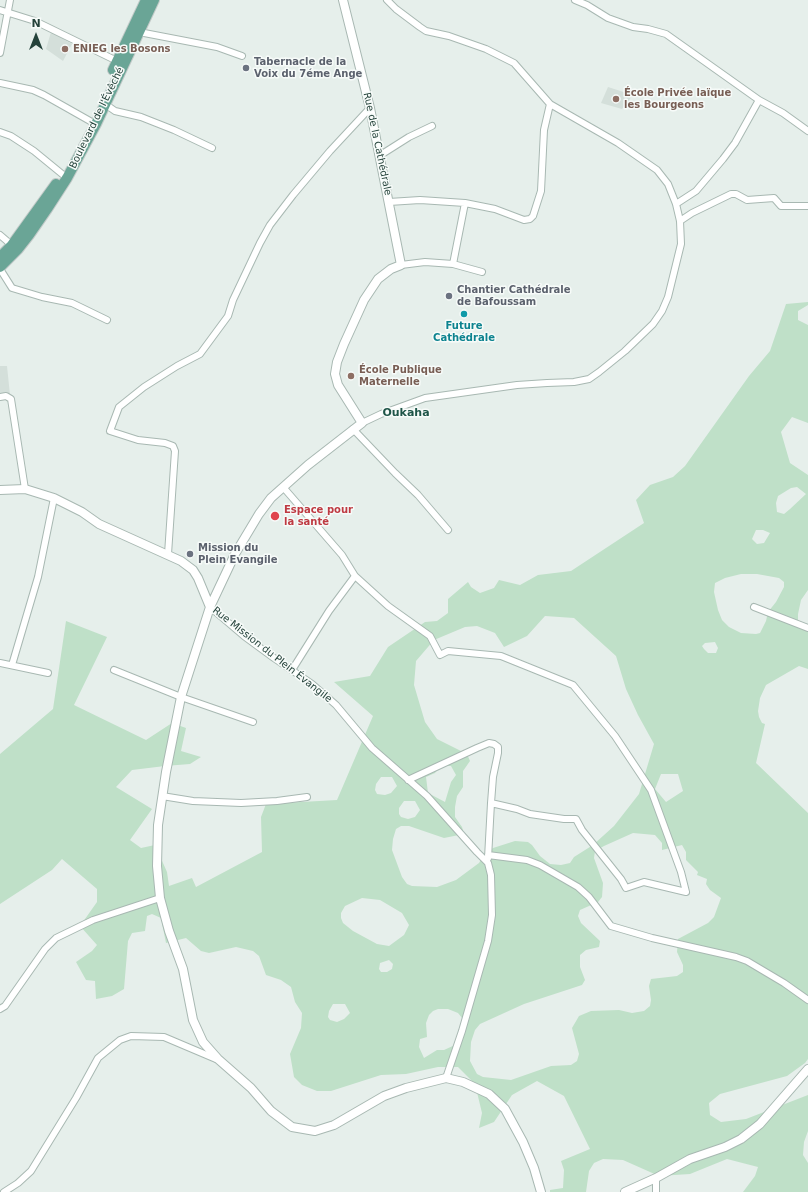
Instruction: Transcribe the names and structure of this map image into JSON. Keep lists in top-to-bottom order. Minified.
{"streets":{"main road":["Boulevard de l'Évêché"],"street":["Rue de la Cathédrale","Rue Mission du Plein Évangile"]},"districts":["Oukaha"],"places":["ENIEG les Bosons","Tabernacle de la Voix du 7éme Ange","École Privée laïque les Bourgeons","Chantier Cathédrale de Bafoussam","Future Cathédrale","École Publique Maternelle","Espace pour la santé","Mission du Plein Evangile"],"north":"top"}
